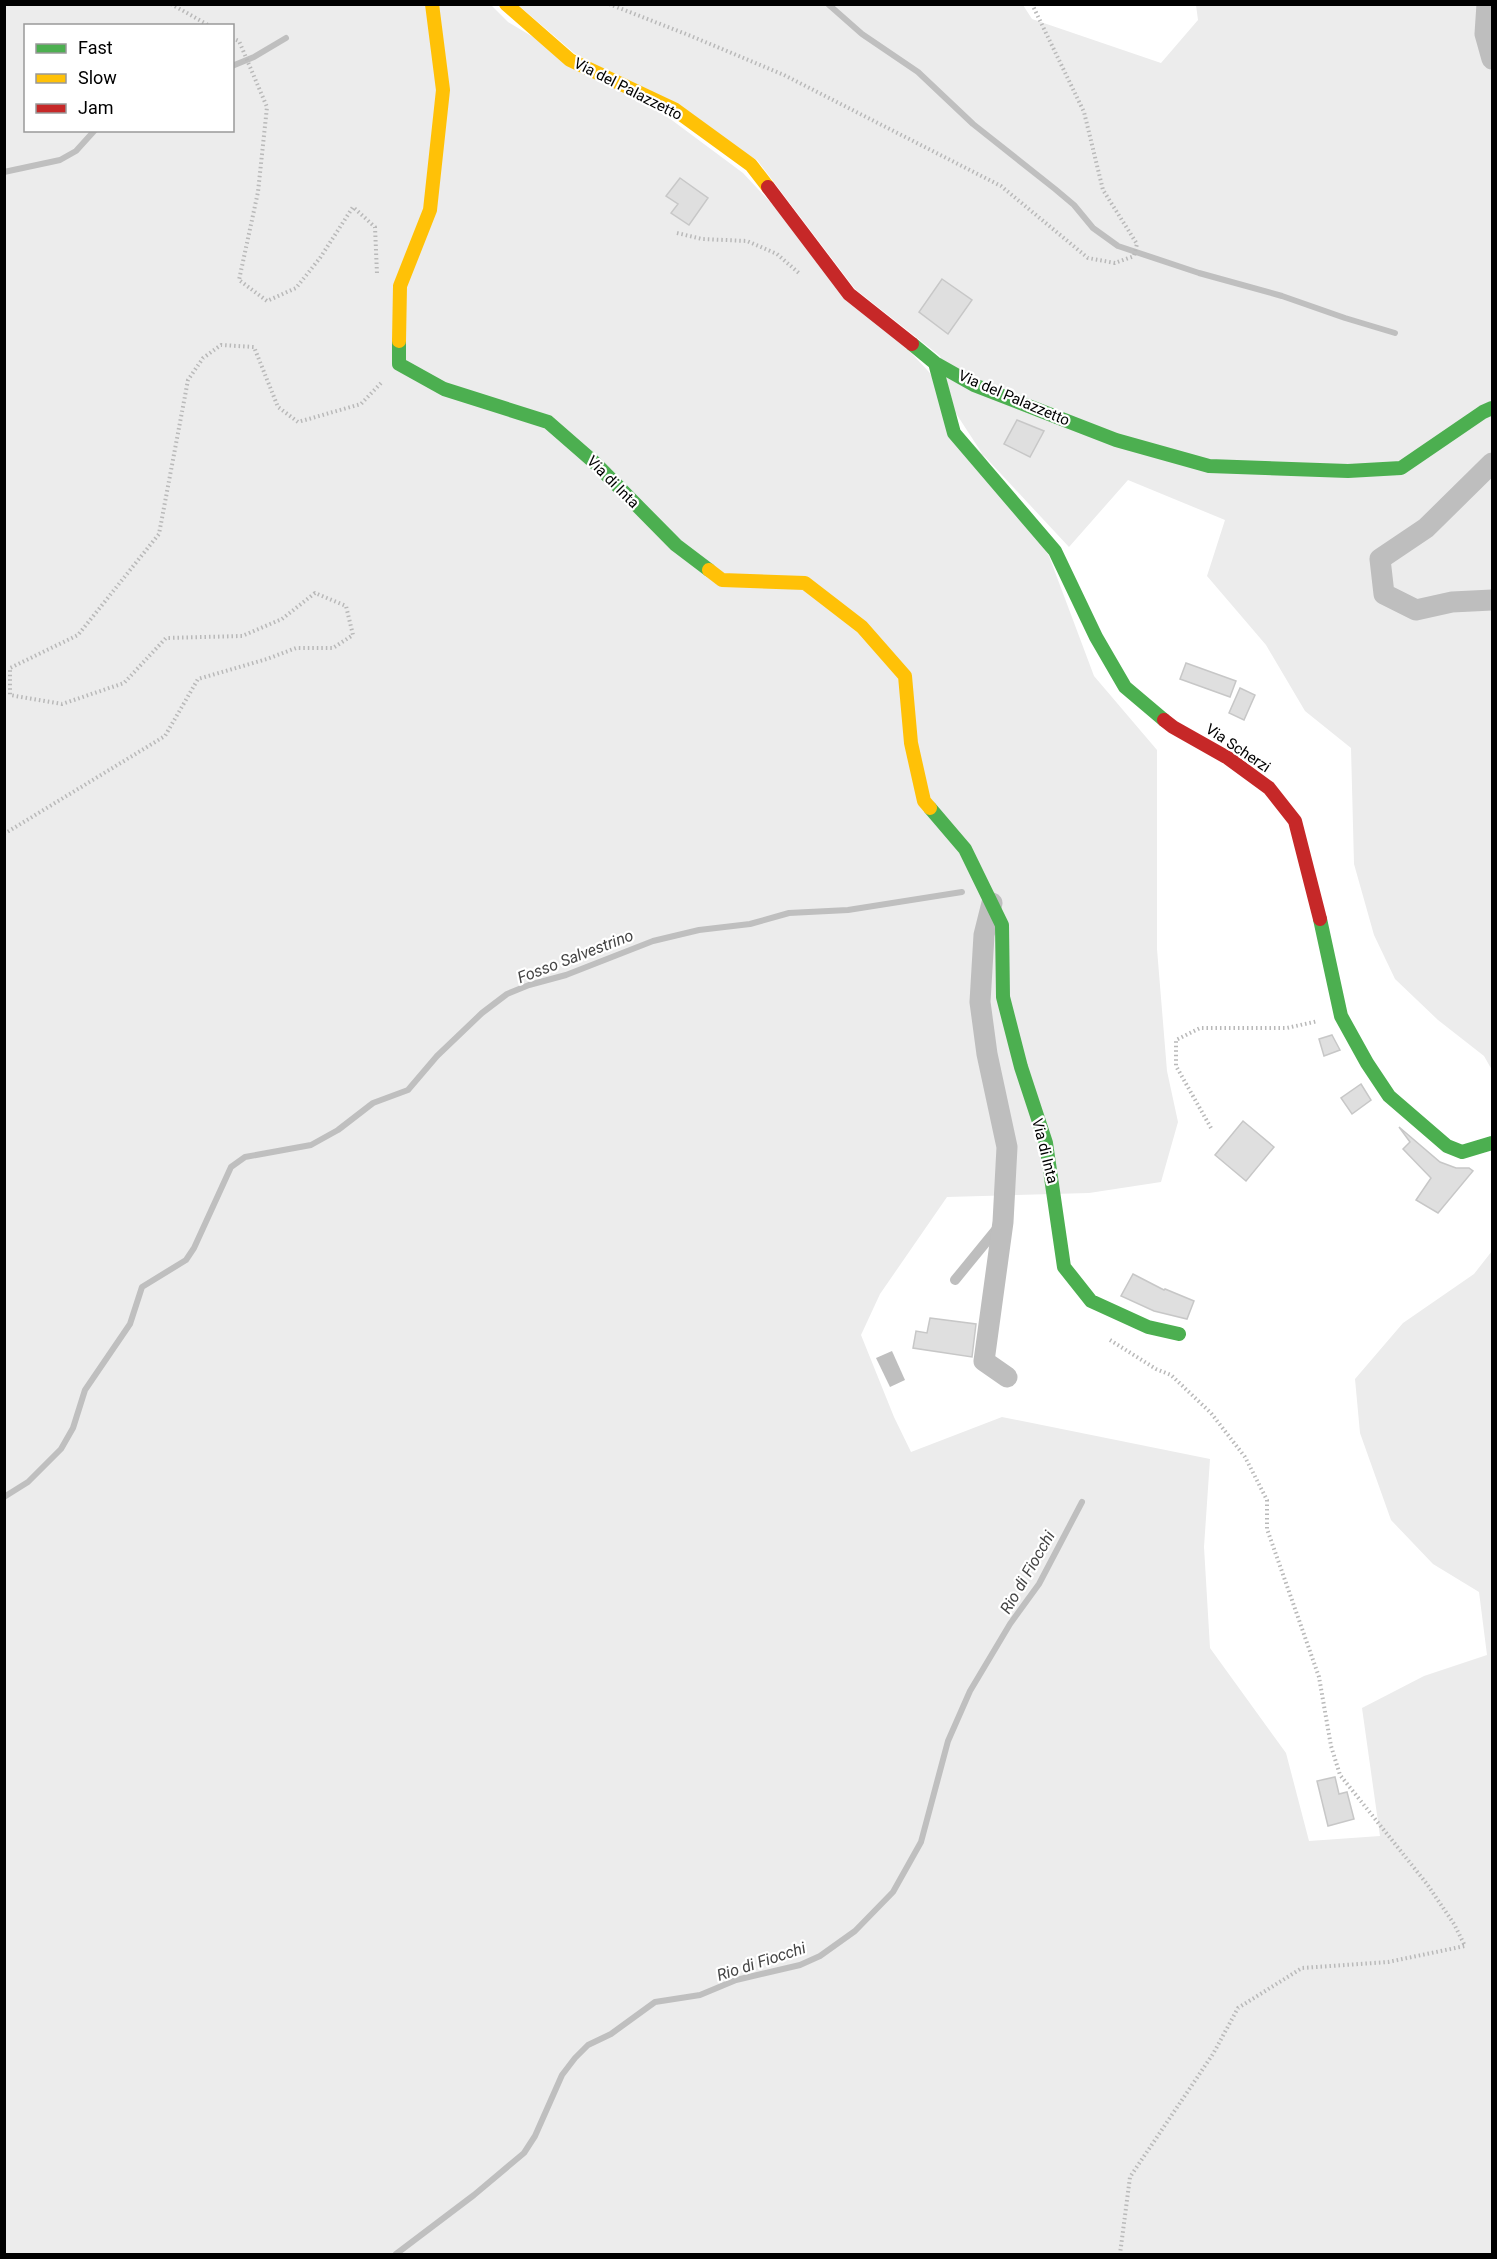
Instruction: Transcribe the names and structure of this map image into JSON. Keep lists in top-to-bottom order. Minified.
{"streets":{"street":["Via del Palazzetto","Via di Inta","Via Scherzi"]},"crossings":[["Via del Palazzetto","Via Scherzi"]],"water":["Fosso Salvestrino","Rio di Fiocchi"],"legend":["Fast","Slow","Jam"]}
